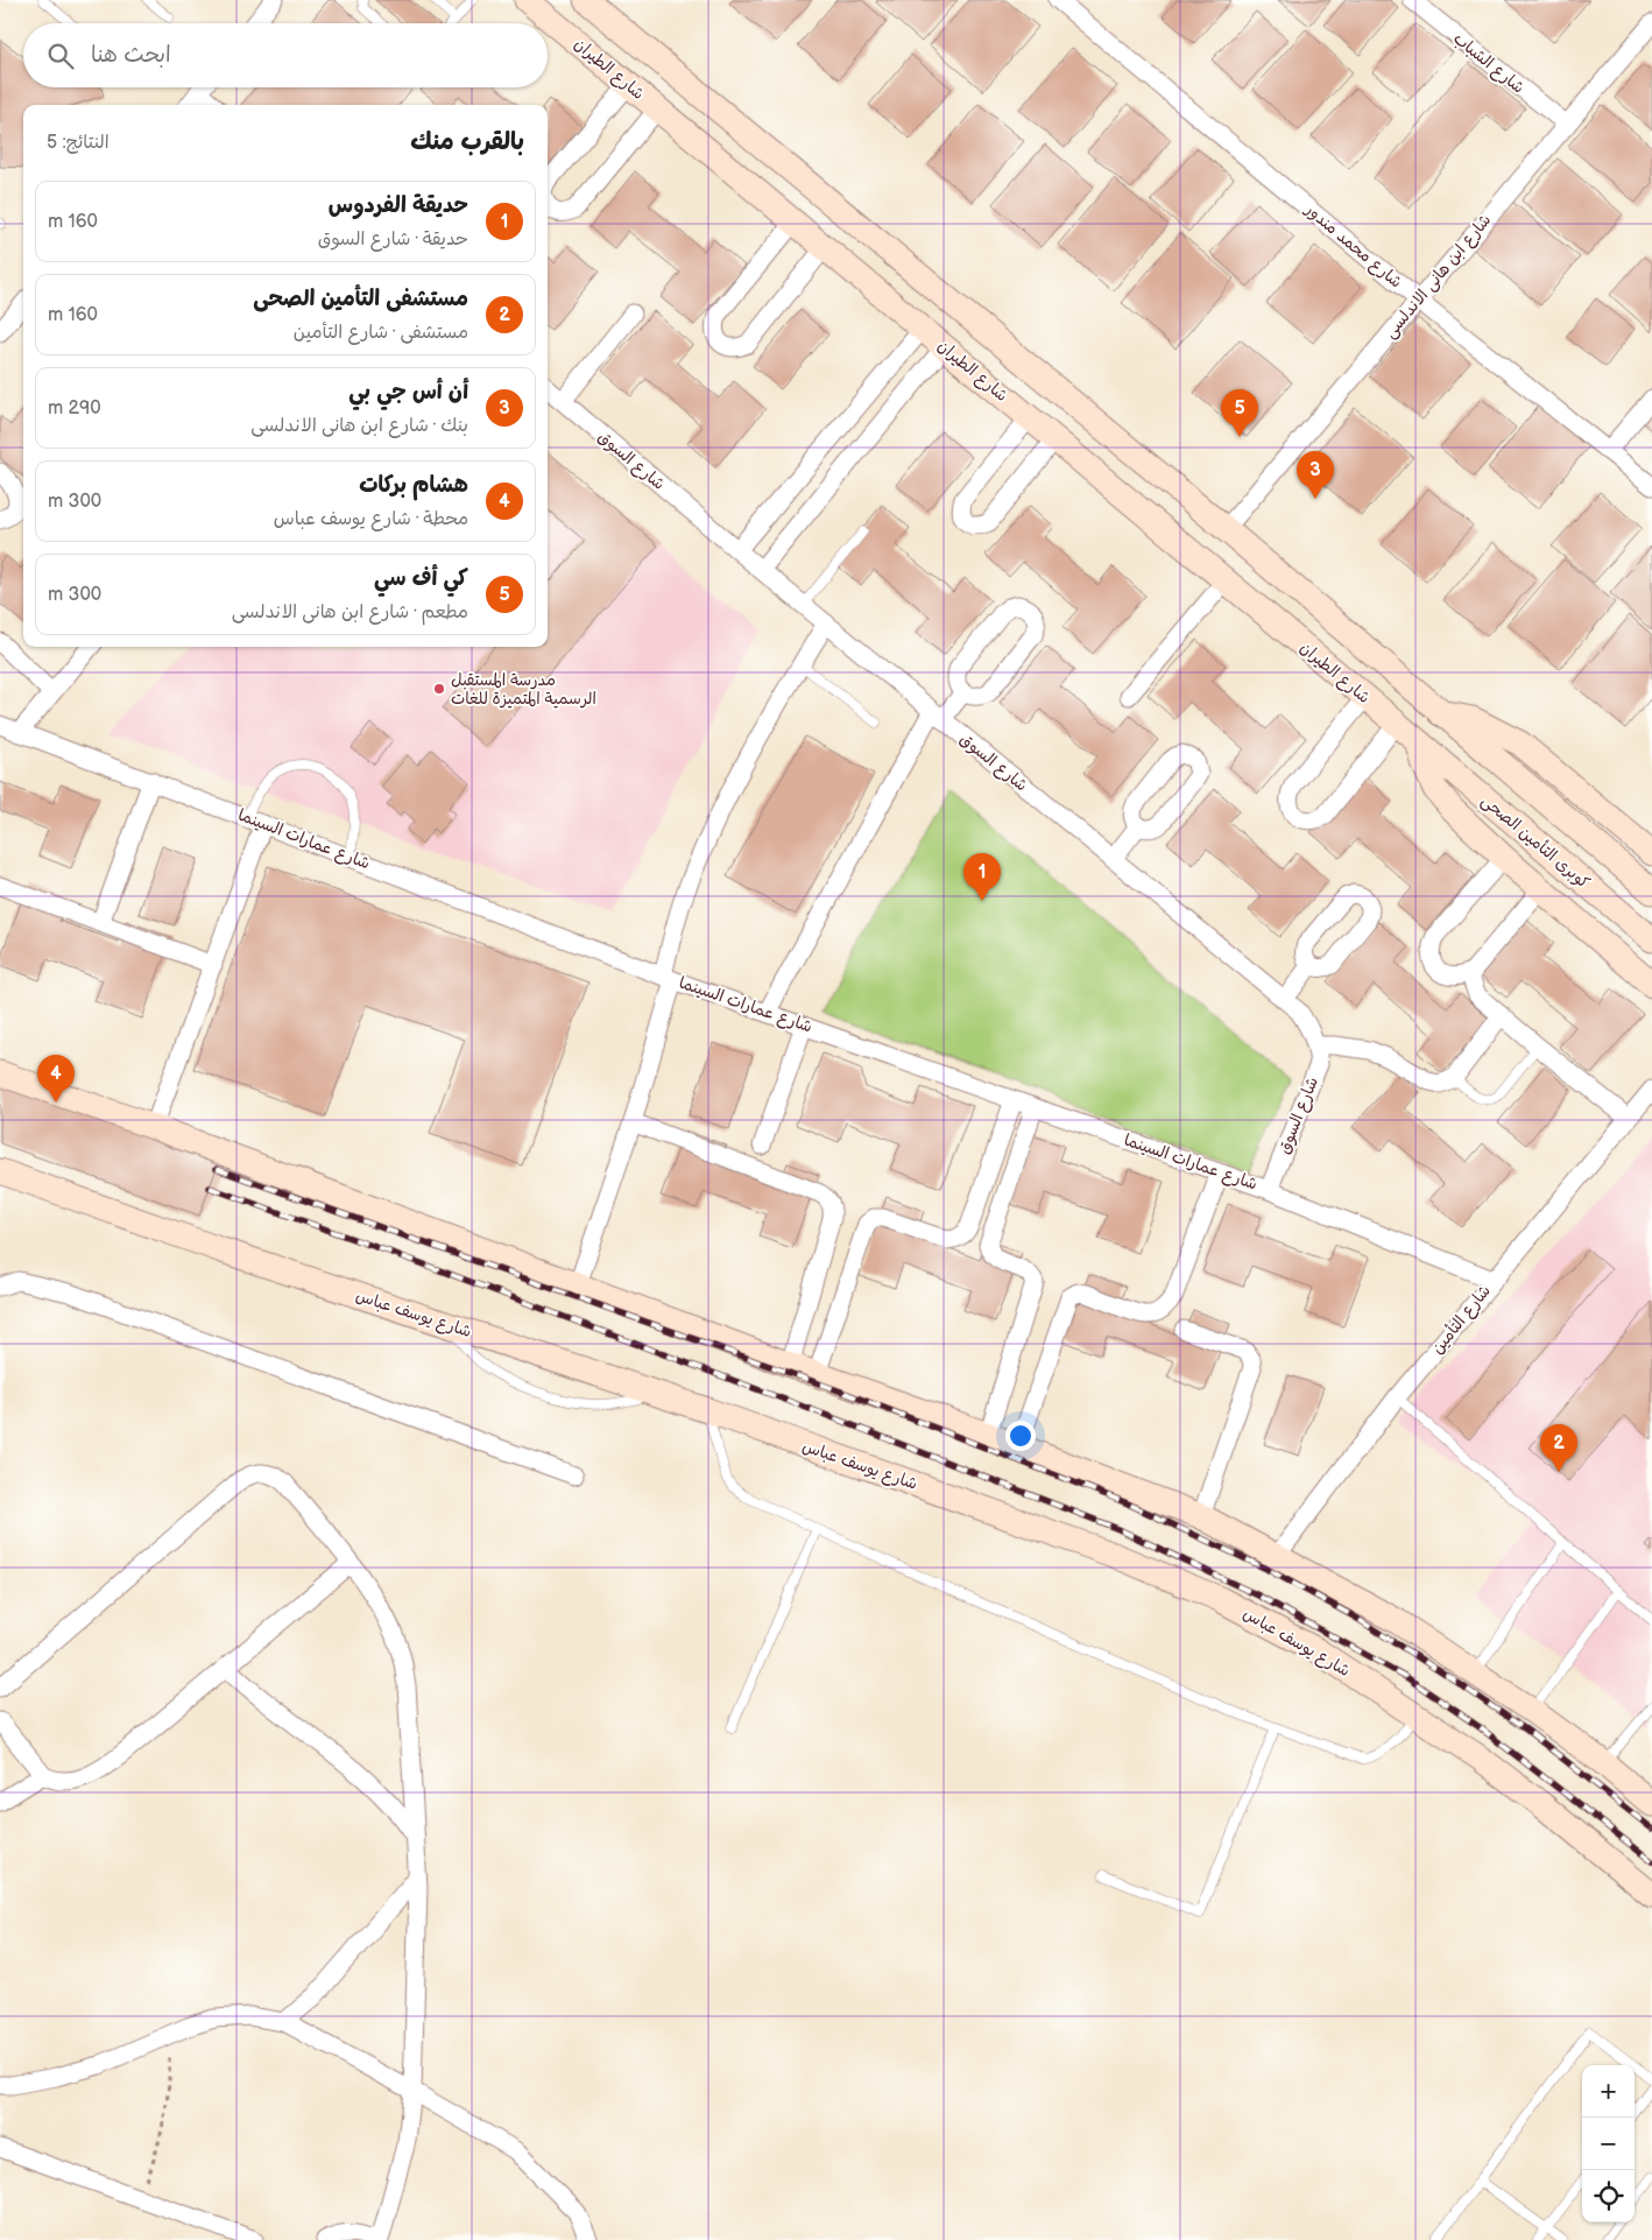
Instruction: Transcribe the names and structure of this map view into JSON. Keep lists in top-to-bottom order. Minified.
{"streets":{"main road":["شارع الطيران","كوبرى التأمين الصحى","شارع يوسف عباس"],"street":["شارع الشباب","شارع محمد مندور","شارع ابن هانى الاندلسى","شارع السوق","شارع عمارات السينما","شارع التأمين"]},"crossings":[["شارع الشباب","شارع ابن هانى الاندلسى"],["شارع الطيران","كوبرى التأمين الصحى"],["شارع محمد مندور","شارع ابن هانى الاندلسى"],["شارع السوق","شارع عمارات السينما"],["شارع عمارات السينما","شارع التأمين"]],"places":["مدرسة المستقبل الرسمية المتميزة للغات"],"page":{"search":"ابحث هنا","heading":["بالقرب منك","النتائج: 5"],"list":[{"mark":"1","name":"حديقة الفردوس","note":"حديقة · شارع السوق","value":"160 m"},{"mark":"2","name":"مستشفى التأمين الصحى","note":"مستشفى · شارع التأمين","value":"160 m"},{"mark":"3","name":"أن أس جي بي","note":"بنك · شارع ابن هانى الاندلسى","value":"290 m"},{"mark":"4","name":"هشام بركات","note":"محطة · شارع يوسف عباس","value":"300 m"},{"mark":"5","name":"كي أف سي","note":"مطعم · شارع ابن هانى الاندلسى","value":"300 m"}],"pins":["5","3","1","4","2"],"map_buttons":["+","−"]}}
